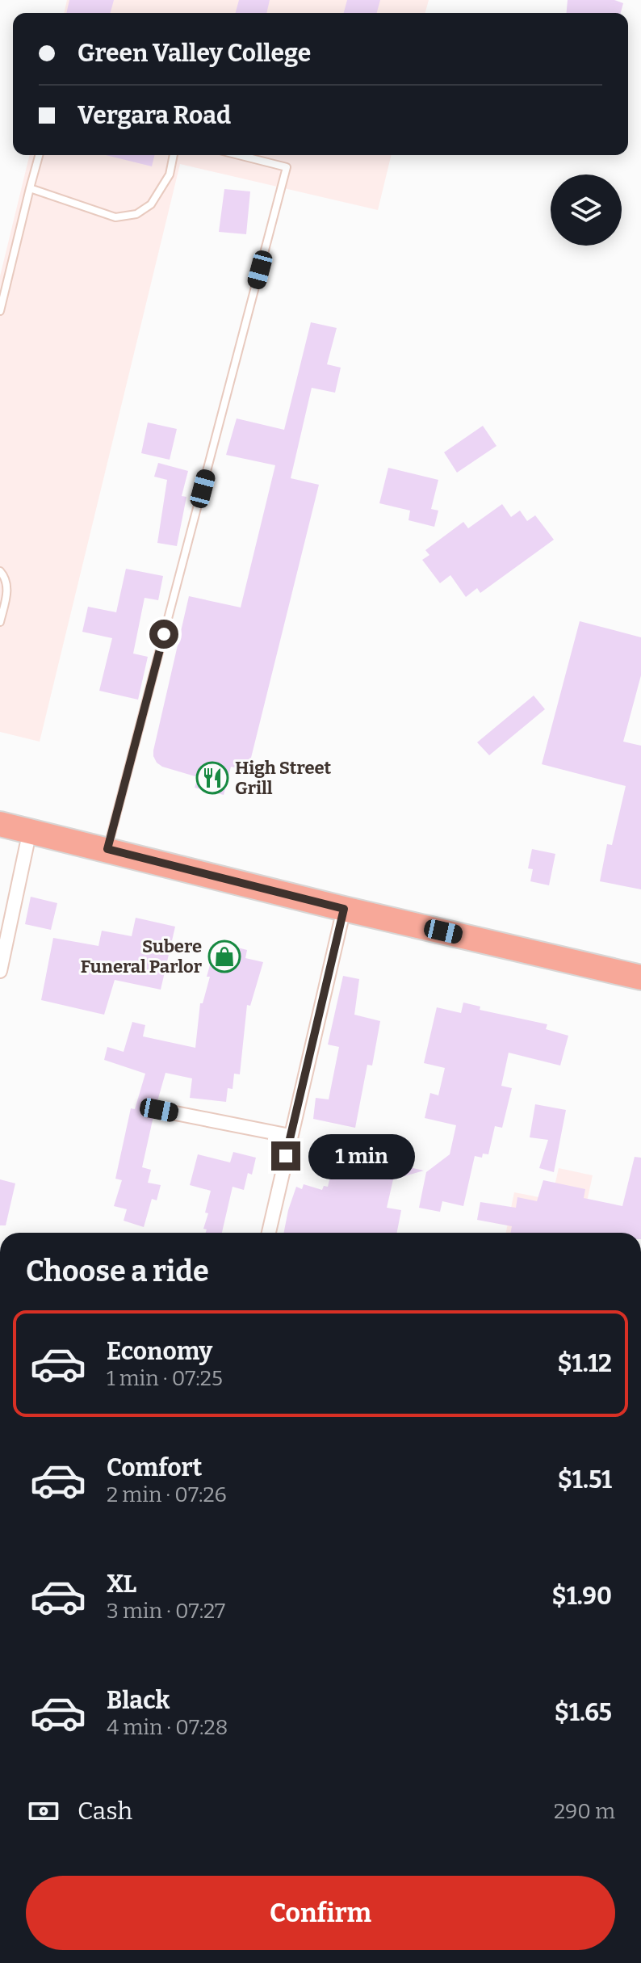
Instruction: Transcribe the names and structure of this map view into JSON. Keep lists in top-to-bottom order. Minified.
{"places":{"restaurant":["High Street Grill"],"shop":["Subere Funeral Parlor"]},"page":{"banner":["Green Valley College","Vergara Road"],"bubble":"1 min","heading":"Choose a ride","list":[{"name":"Economy","note":"1 min · 07:25","value":"$1.12"},{"name":"Comfort","note":"2 min · 07:26","value":"$1.51"},{"name":"XL","note":"3 min · 07:27","value":"$1.90"},{"name":"Black","note":"4 min · 07:28","value":"$1.65"}],"pay":["Cash","290 m"],"buttons":"Confirm"}}
